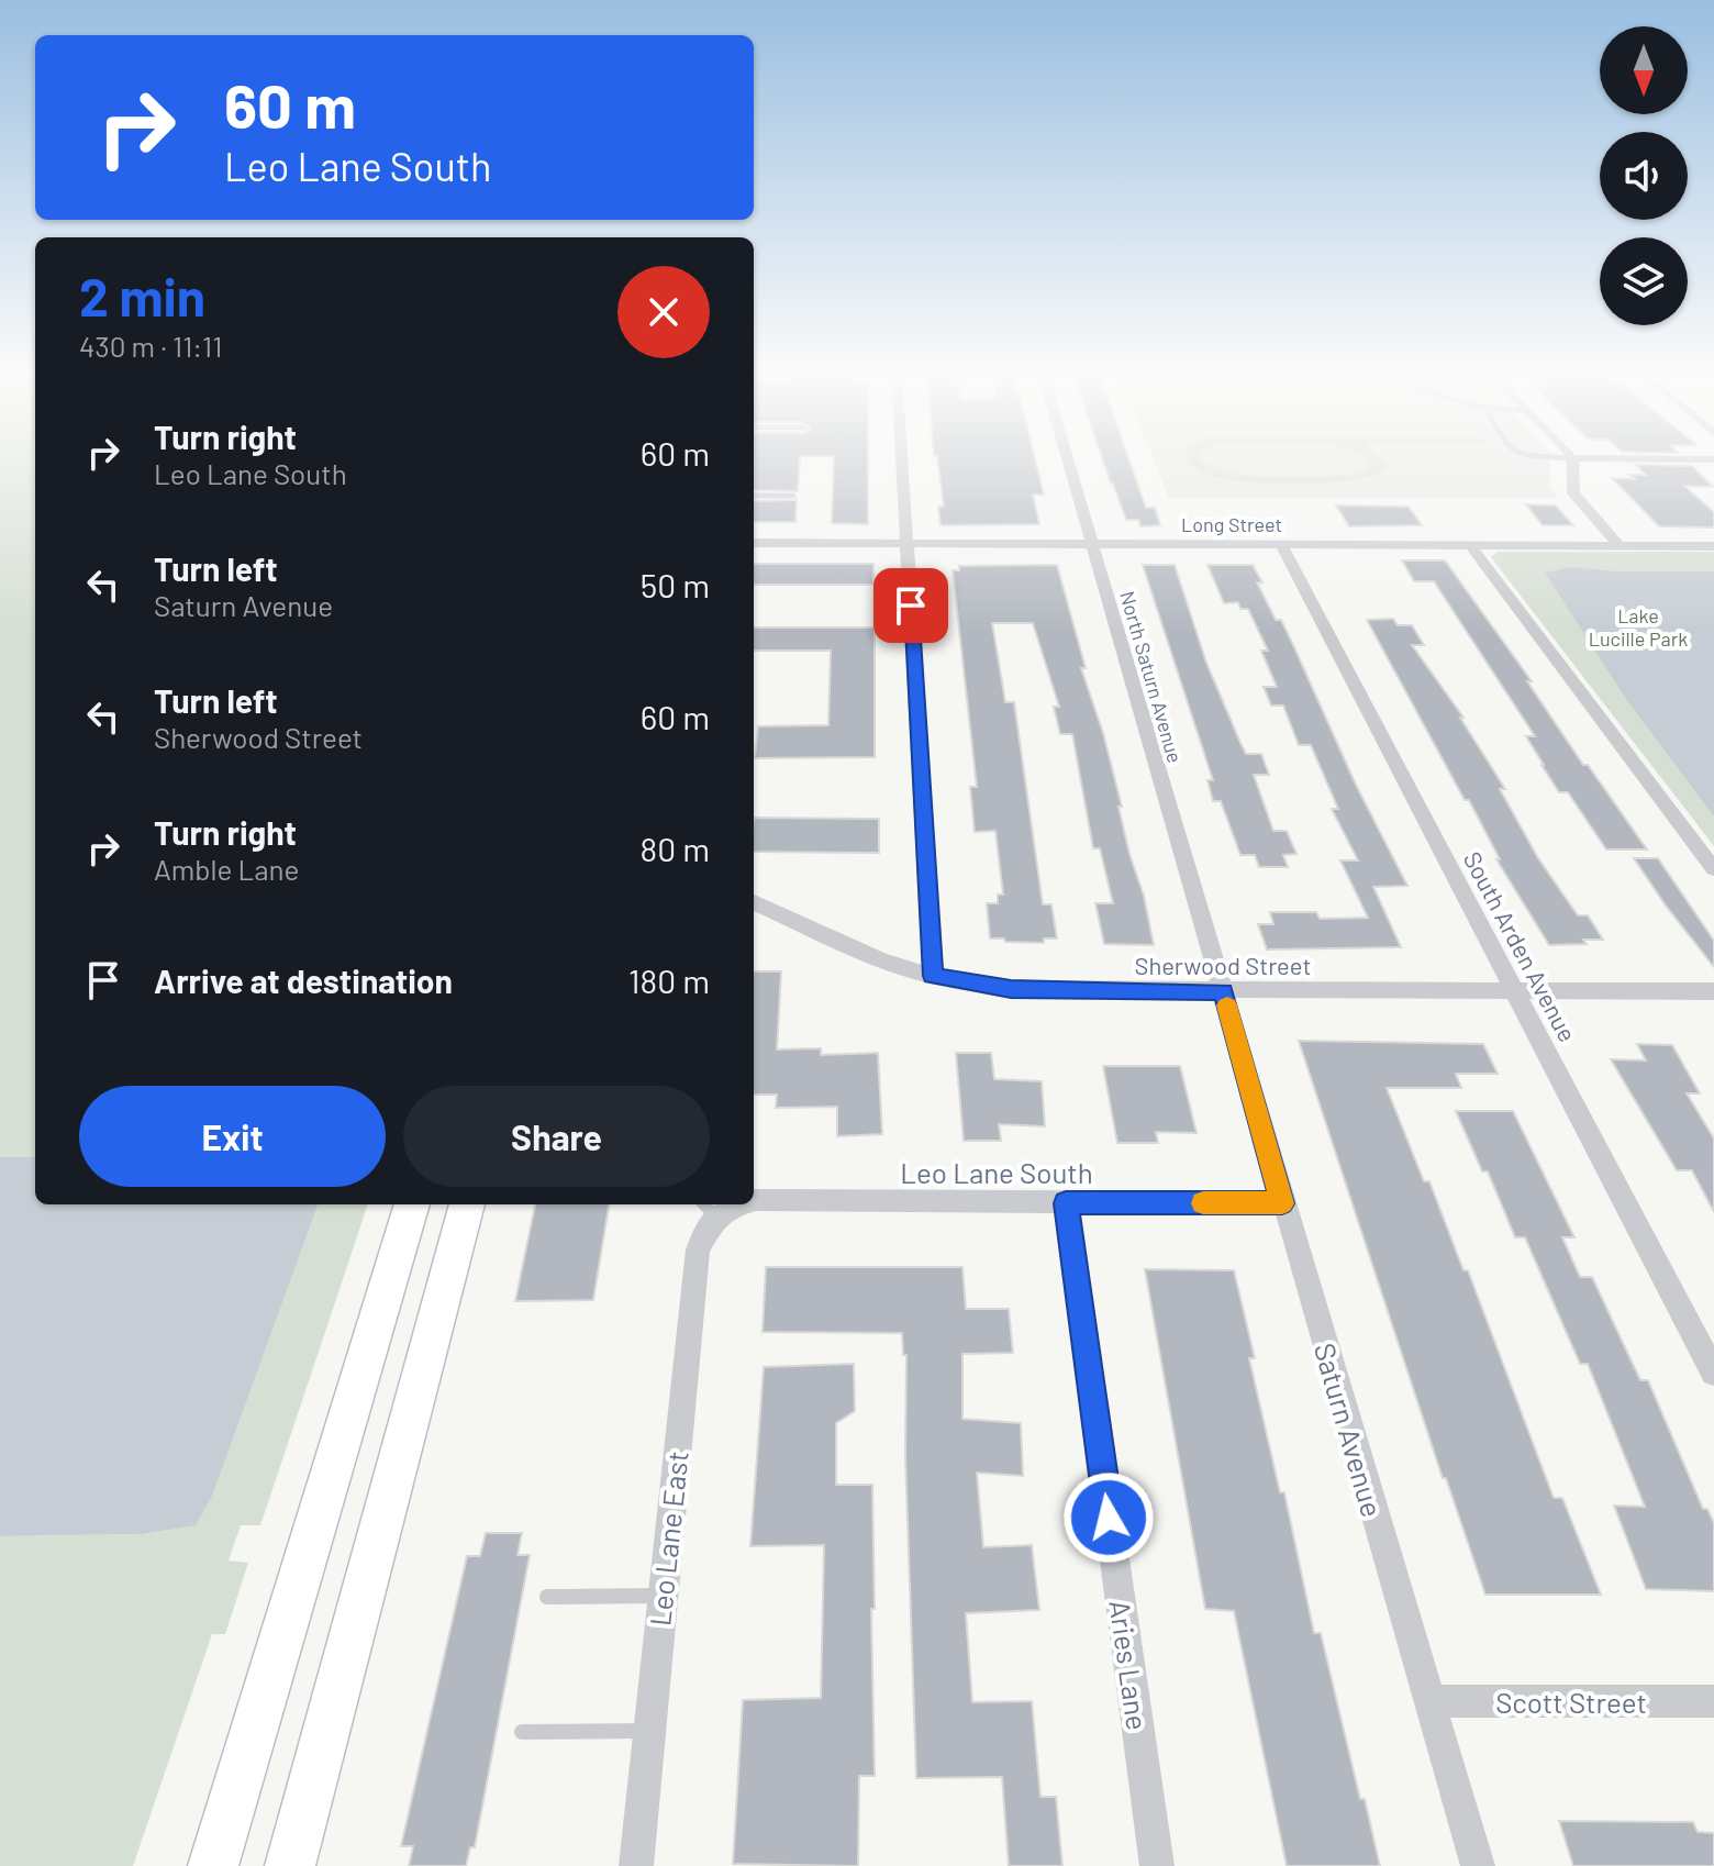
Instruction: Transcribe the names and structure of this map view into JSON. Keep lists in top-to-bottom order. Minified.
{"streets":{"street":["Long Street","North Saturn Avenue","South Arden Avenue","Sherwood Street","Leo Lane South","Saturn Avenue","Leo Lane East","Aries Lane","Scott Street"]},"crossings":[["Long Street","North Saturn Avenue"],["Long Street","South Arden Avenue"],["North Saturn Avenue","Sherwood Street"],["North Saturn Avenue","Saturn Avenue"],["South Arden Avenue","Sherwood Street"],["Sherwood Street","Saturn Avenue"],["Leo Lane South","Saturn Avenue"],["Leo Lane South","Leo Lane East"],["Leo Lane South","Aries Lane"],["Saturn Avenue","Scott Street"]],"parks":["Lake Lucille Park"],"north":"bottom","page":{"turn":["60 m","Leo Lane South"],"heading":["2 min","430 m · 11:11"],"list":[{"name":"Turn right","note":"Leo Lane South","value":"60 m"},{"name":"Turn left","note":"Saturn Avenue","value":"50 m"},{"name":"Turn left","note":"Sherwood Street","value":"60 m"},{"name":"Turn right","note":"Amble Lane","value":"80 m"},{"name":"Arrive at destination","value":"180 m"}],"buttons":["Exit","Share"]}}
